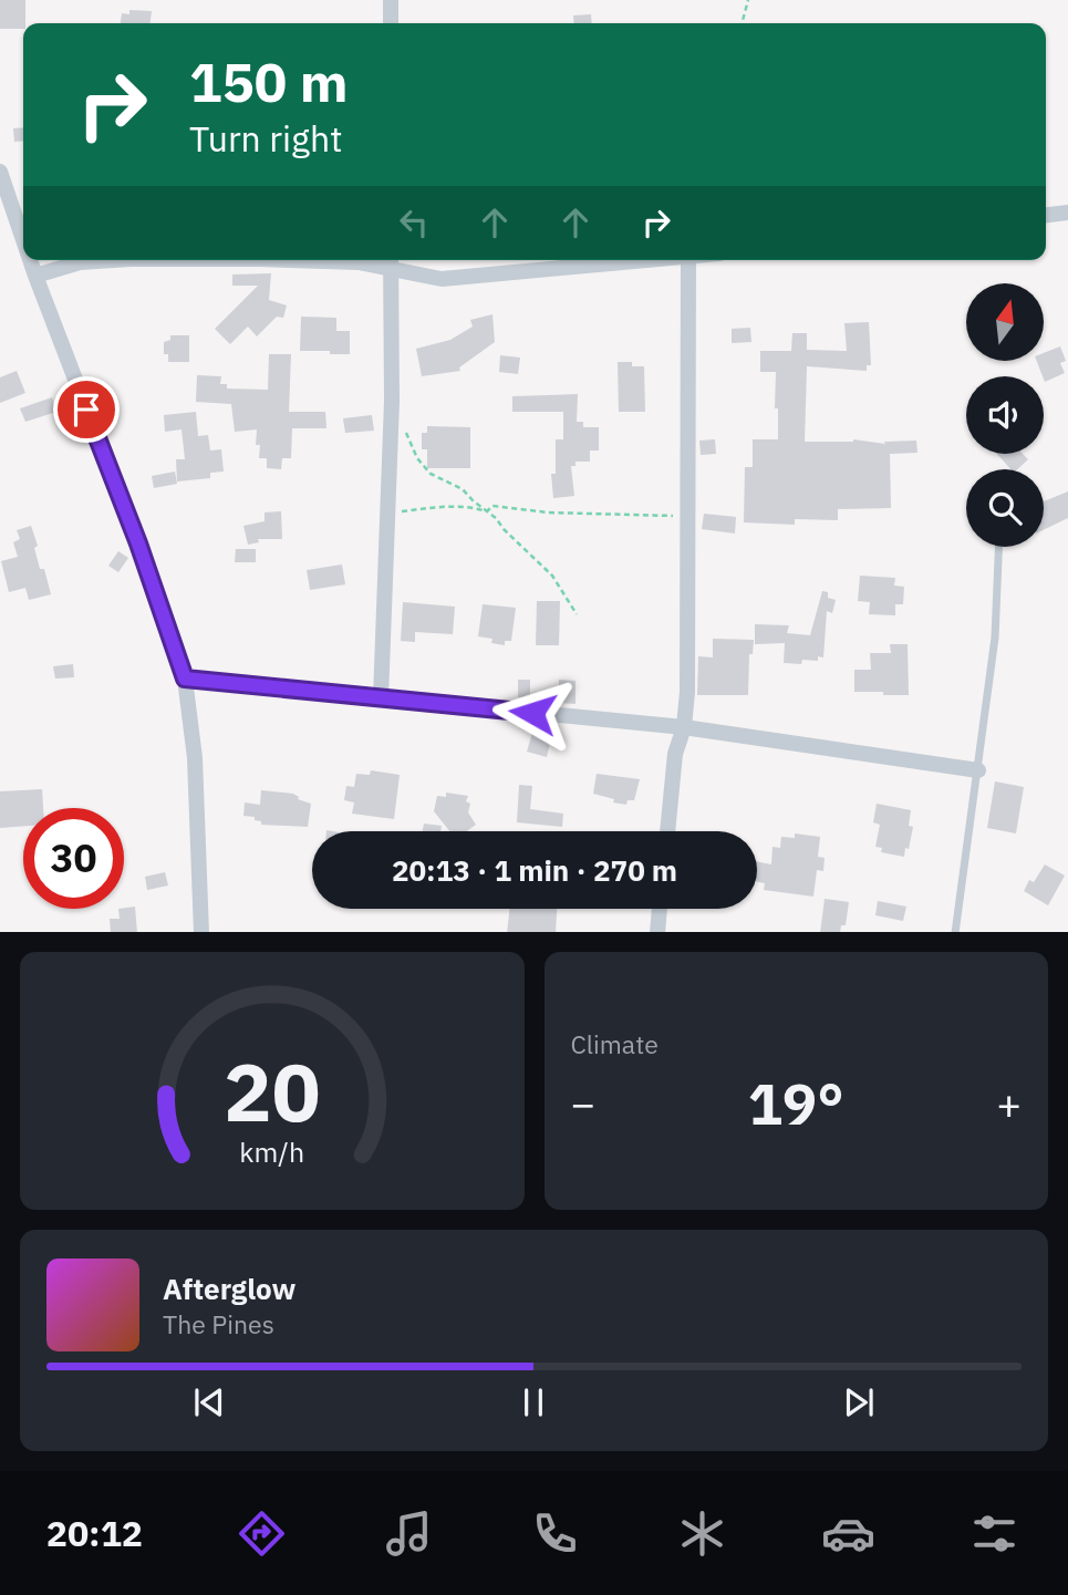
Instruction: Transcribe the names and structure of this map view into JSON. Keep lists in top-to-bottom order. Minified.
{"north":"top","page":{"turn":["150 m","Turn right"],"limit":"30","trip":"20:13 · 1 min · 270 m","tile":"Climate","heat":["−","19°","+"],"song":["Afterglow","The Pines"],"tabs":"20:12","gauge":["20","km/h"]}}
